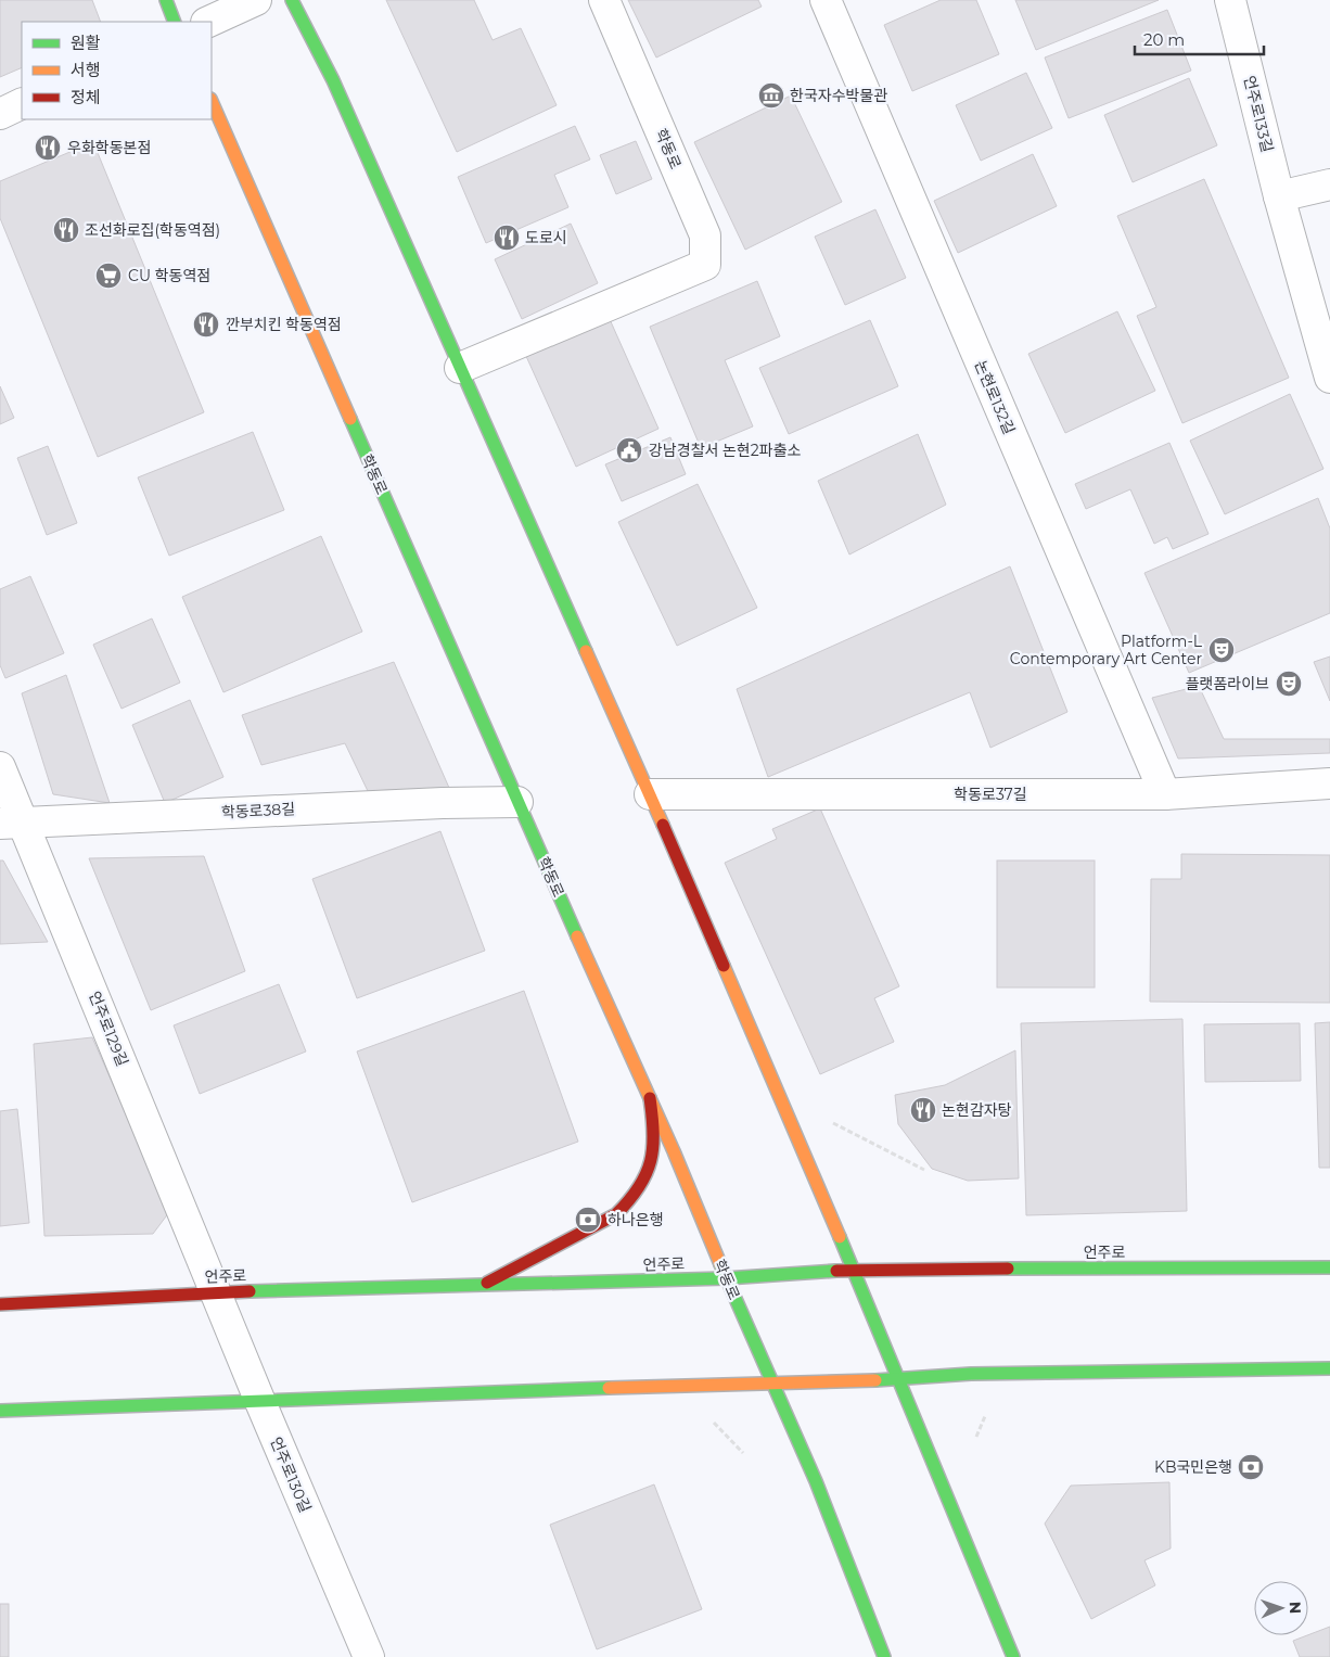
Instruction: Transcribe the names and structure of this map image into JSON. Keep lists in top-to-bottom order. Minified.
{"streets":{"main road":["학동로","언주로"],"street":["언주로133길","논현로132길","학동로37길","학동로38길","언주로129길","언주로130길"]},"crossings":[["학동로","학동로38길"],["학동로","언주로"],["논현로132길","학동로37길"],["학동로38길","언주로129길"],["언주로129길","언주로"],["언주로129길","언주로130길"],["언주로","언주로130길"]],"places":{"museum":["한국자수박물관"],"restaurant":["우화학동본점","조선화로집(학동역점)","도로시","깐부치킨 학동역점","논현감자탕"],"supermarket":["CU 학동역점"],"public building":["강남경찰서 논현2파출소"],"theatre":["Platform-L Contemporary Art Center","플랫폼라이브"],"bank":["하나은행","KB국민은행"]},"legend":["원활","서행","정체"],"scale_bar":"20 m","north":"right"}
